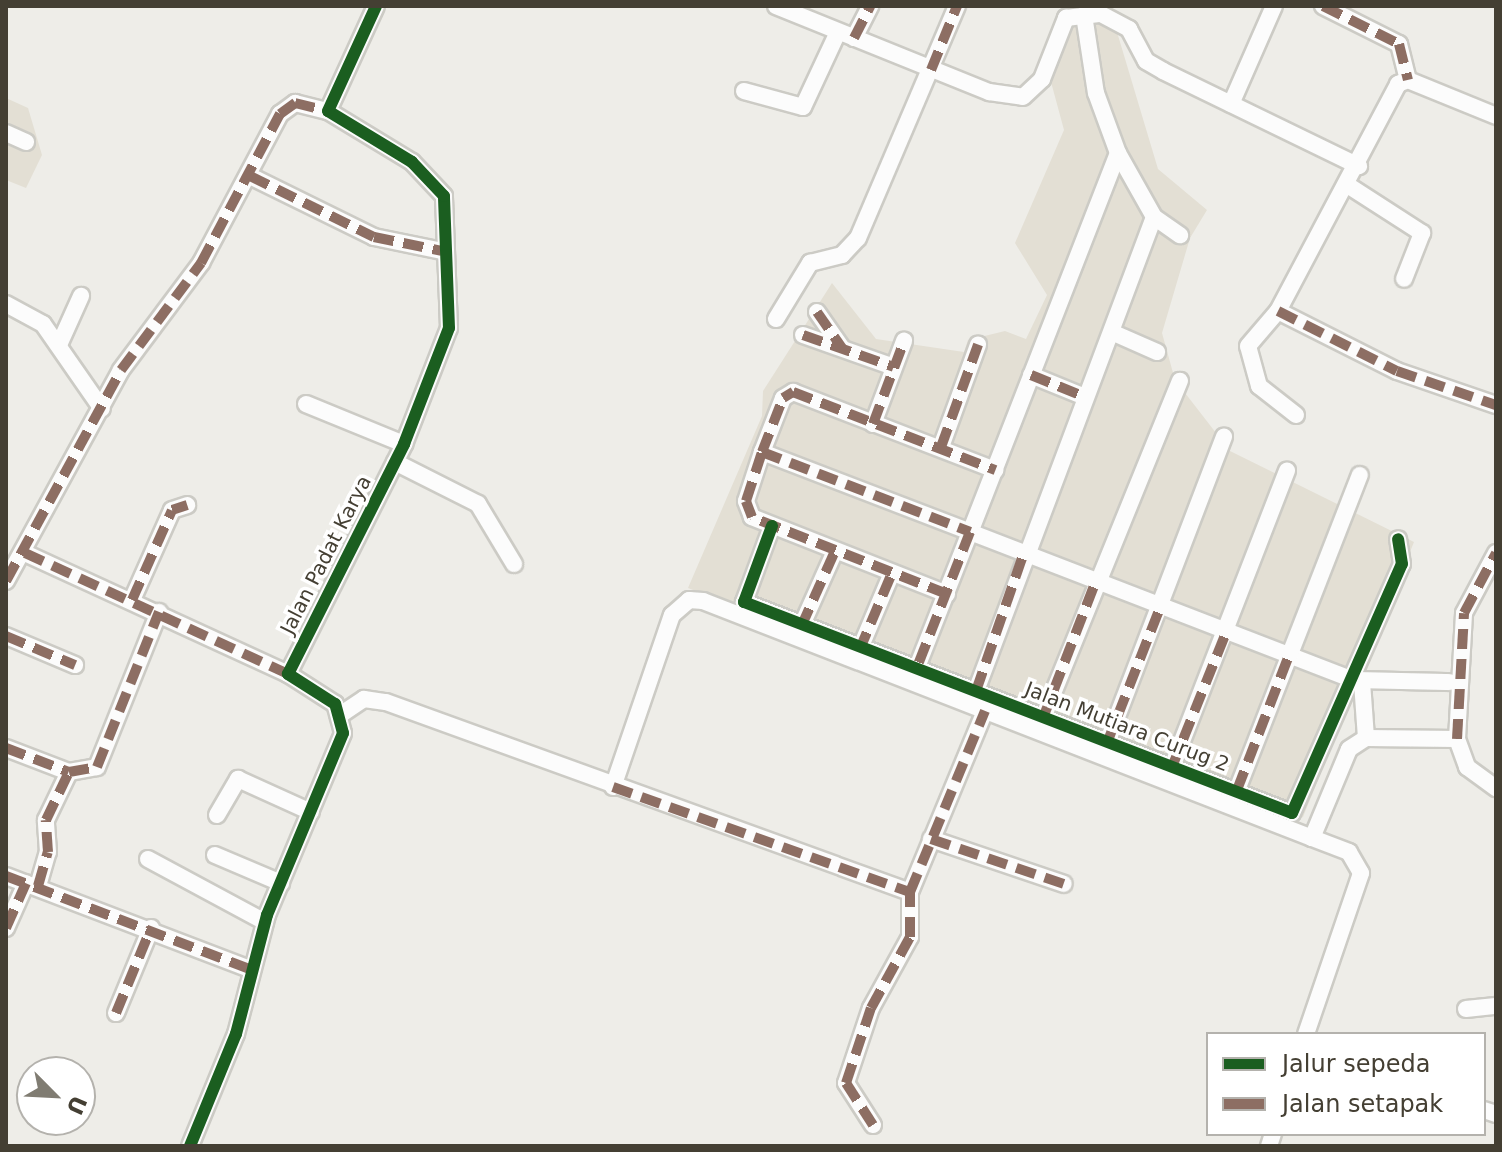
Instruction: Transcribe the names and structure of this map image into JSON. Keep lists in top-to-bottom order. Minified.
{"streets":{"street":["Jalan Padat Karya","Jalan Mutiara Curug 2"]},"legend":["Jalur sepeda","Jalan setapak"],"north":"bottom right"}
